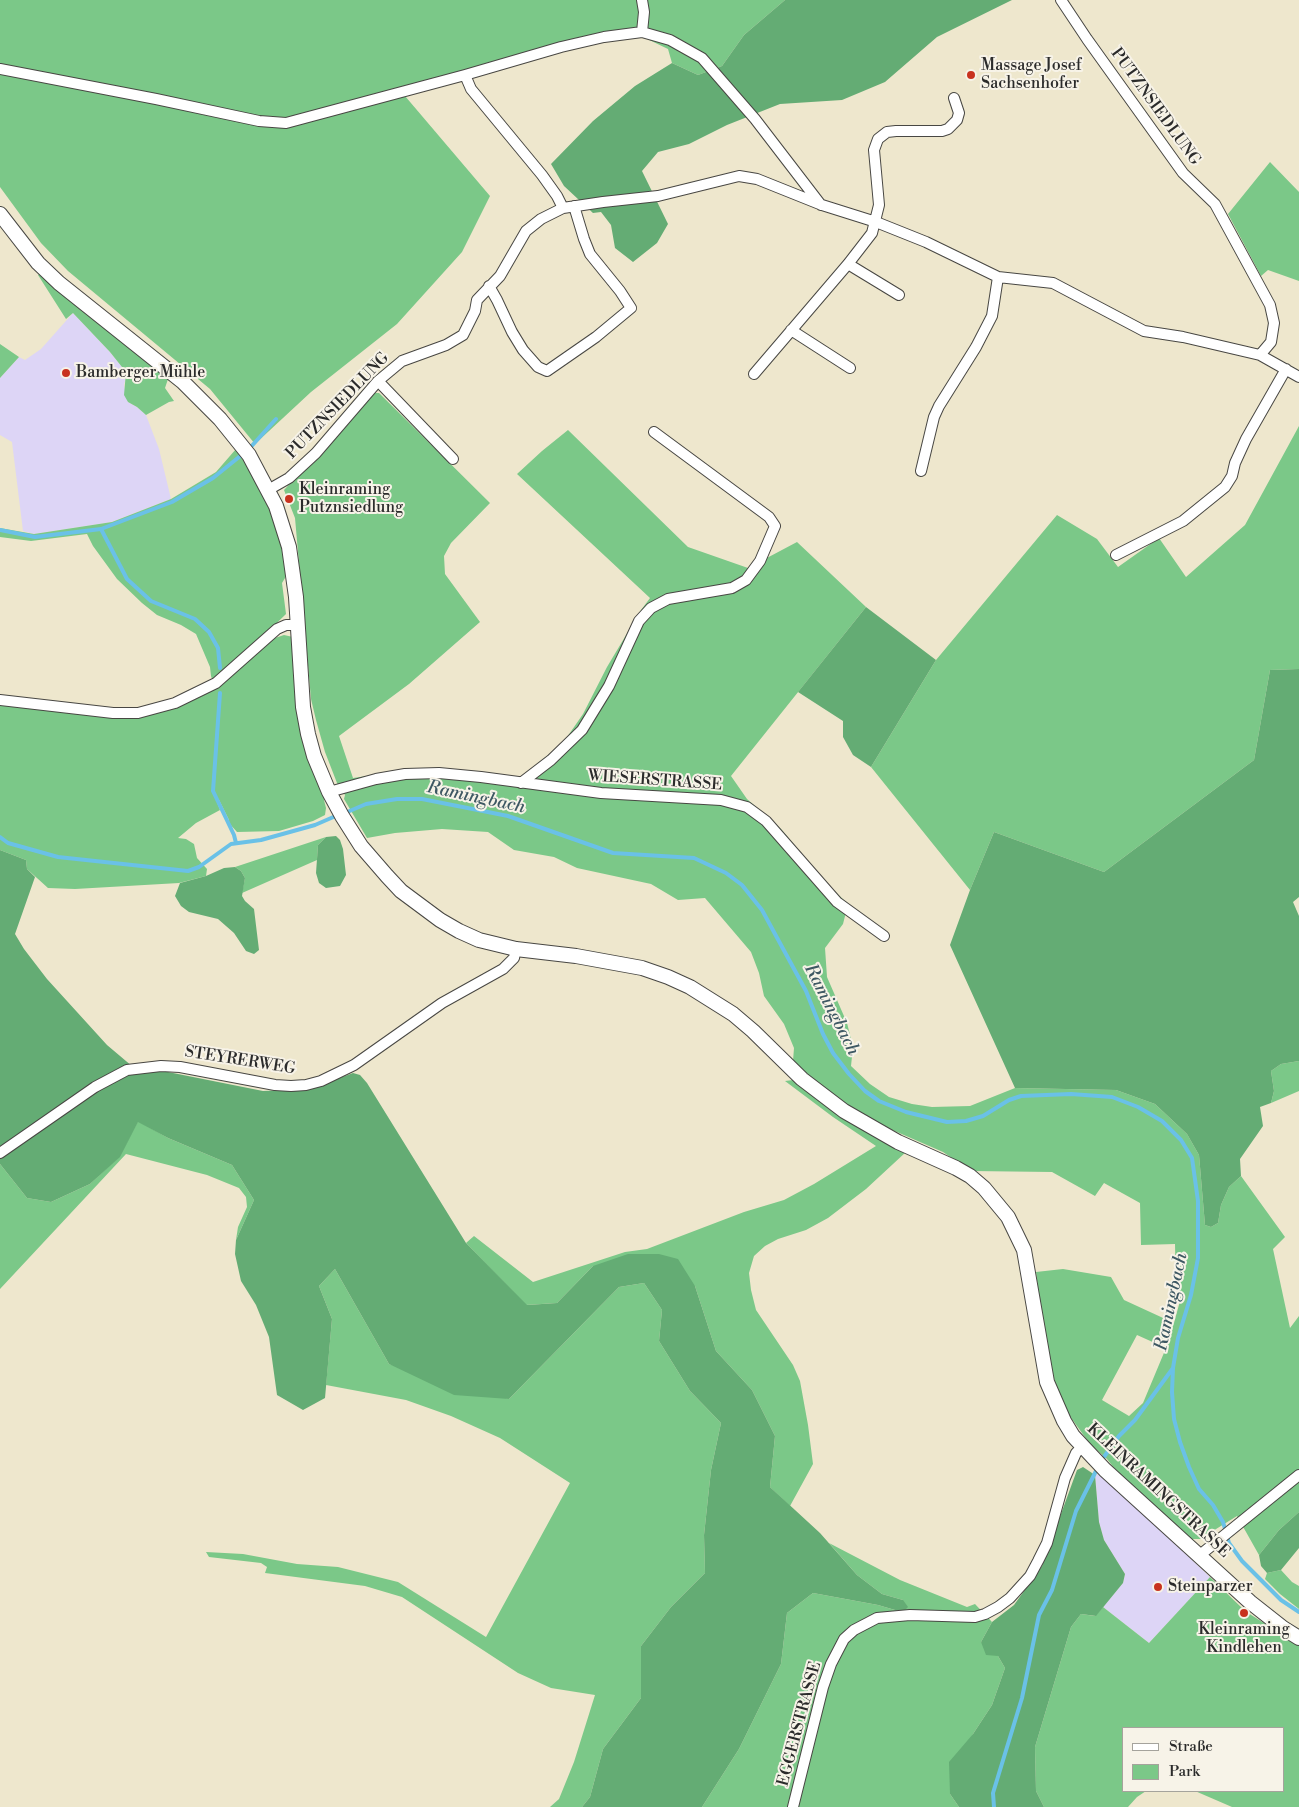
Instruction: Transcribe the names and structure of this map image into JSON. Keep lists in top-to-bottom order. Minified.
{"streets":{"main road":["KLEINRAMINGSTRASSE"],"street":["PUTZNSIEDLUNG","WIESERSTRASSE","STEYRERWEG","EGGERSTRASSE"]},"crossings":[["PUTZNSIEDLUNG","KLEINRAMINGSTRASSE"],["WIESERSTRASSE","KLEINRAMINGSTRASSE"],["STEYRERWEG","KLEINRAMINGSTRASSE"],["KLEINRAMINGSTRASSE","EGGERSTRASSE"]],"water":["Ramingbach"],"places":["Massage Josef Sachsenhofer","Bamberger Mühle","Kleinraming Putznsiedlung","Steinparzer","Kleinraming Kindlehen"],"legend":["Straße","Park"]}
